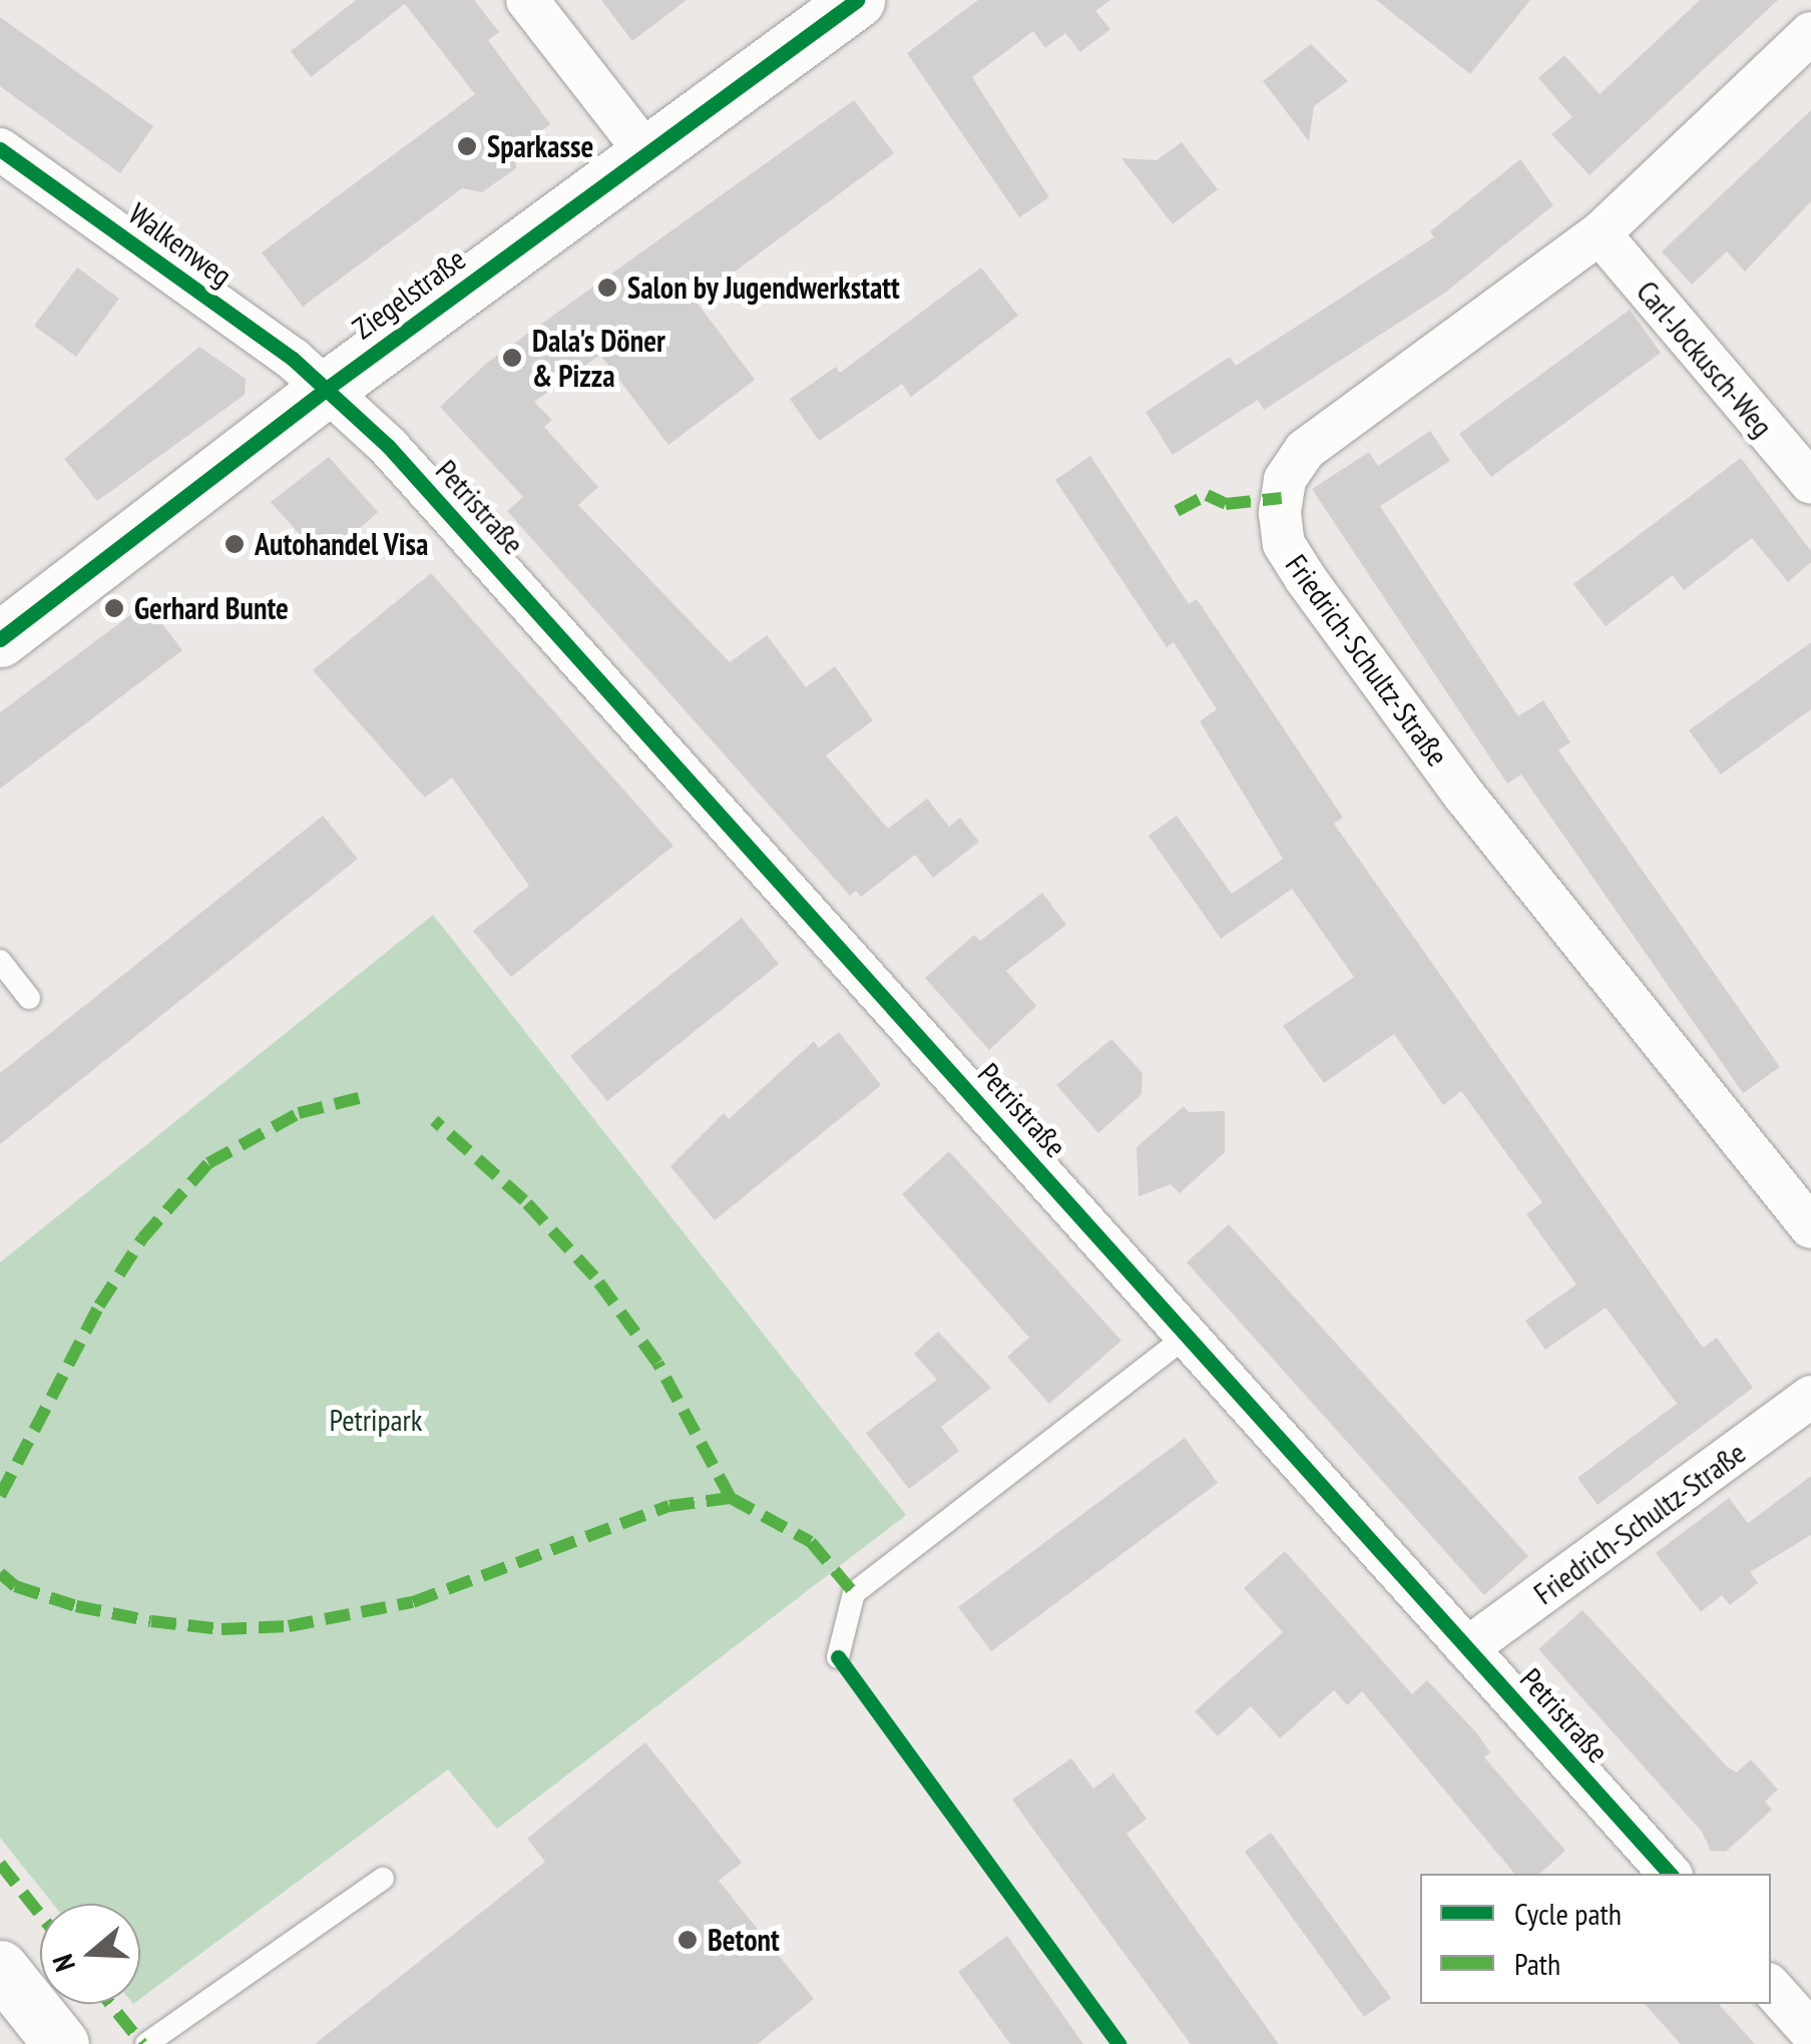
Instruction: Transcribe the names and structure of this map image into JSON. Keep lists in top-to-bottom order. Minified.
{"streets":{"street":["Walkenweg","Ziegelstraße","Carl-Jockusch-Weg","Petristraße","Friedrich-Schultz-Straße"]},"crossings":[["Walkenweg","Ziegelstraße"],["Walkenweg","Petristraße"],["Ziegelstraße","Petristraße"],["Carl-Jockusch-Weg","Friedrich-Schultz-Straße"],["Petristraße","Friedrich-Schultz-Straße"]],"parks":["Petripark"],"places":["Sparkasse","Salon by Jugendwerkstatt","Dala's Döner & Pizza","Autohandel Visa","Gerhard Bunte","Betont"],"legend":["Cycle path","Path"],"north":"left"}
